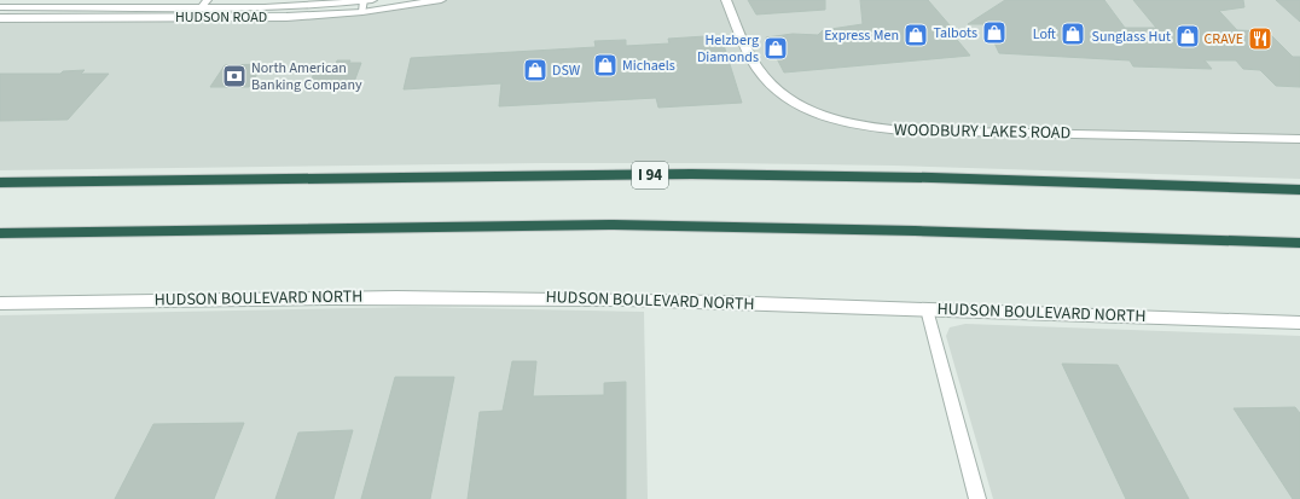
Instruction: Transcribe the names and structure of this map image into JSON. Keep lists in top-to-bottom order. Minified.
{"streets":{"highway":["I 94"],"street":["HUDSON ROAD","WOODBURY LAKES ROAD","HUDSON BOULEVARD NORTH"]},"places":{"shop":["Talbots","Loft","Express Men","Sunglass Hut","Helzberg Diamonds","Michaels","DSW"],"restaurant":["CRAVE"],"bank":["North American Banking Company"]}}
